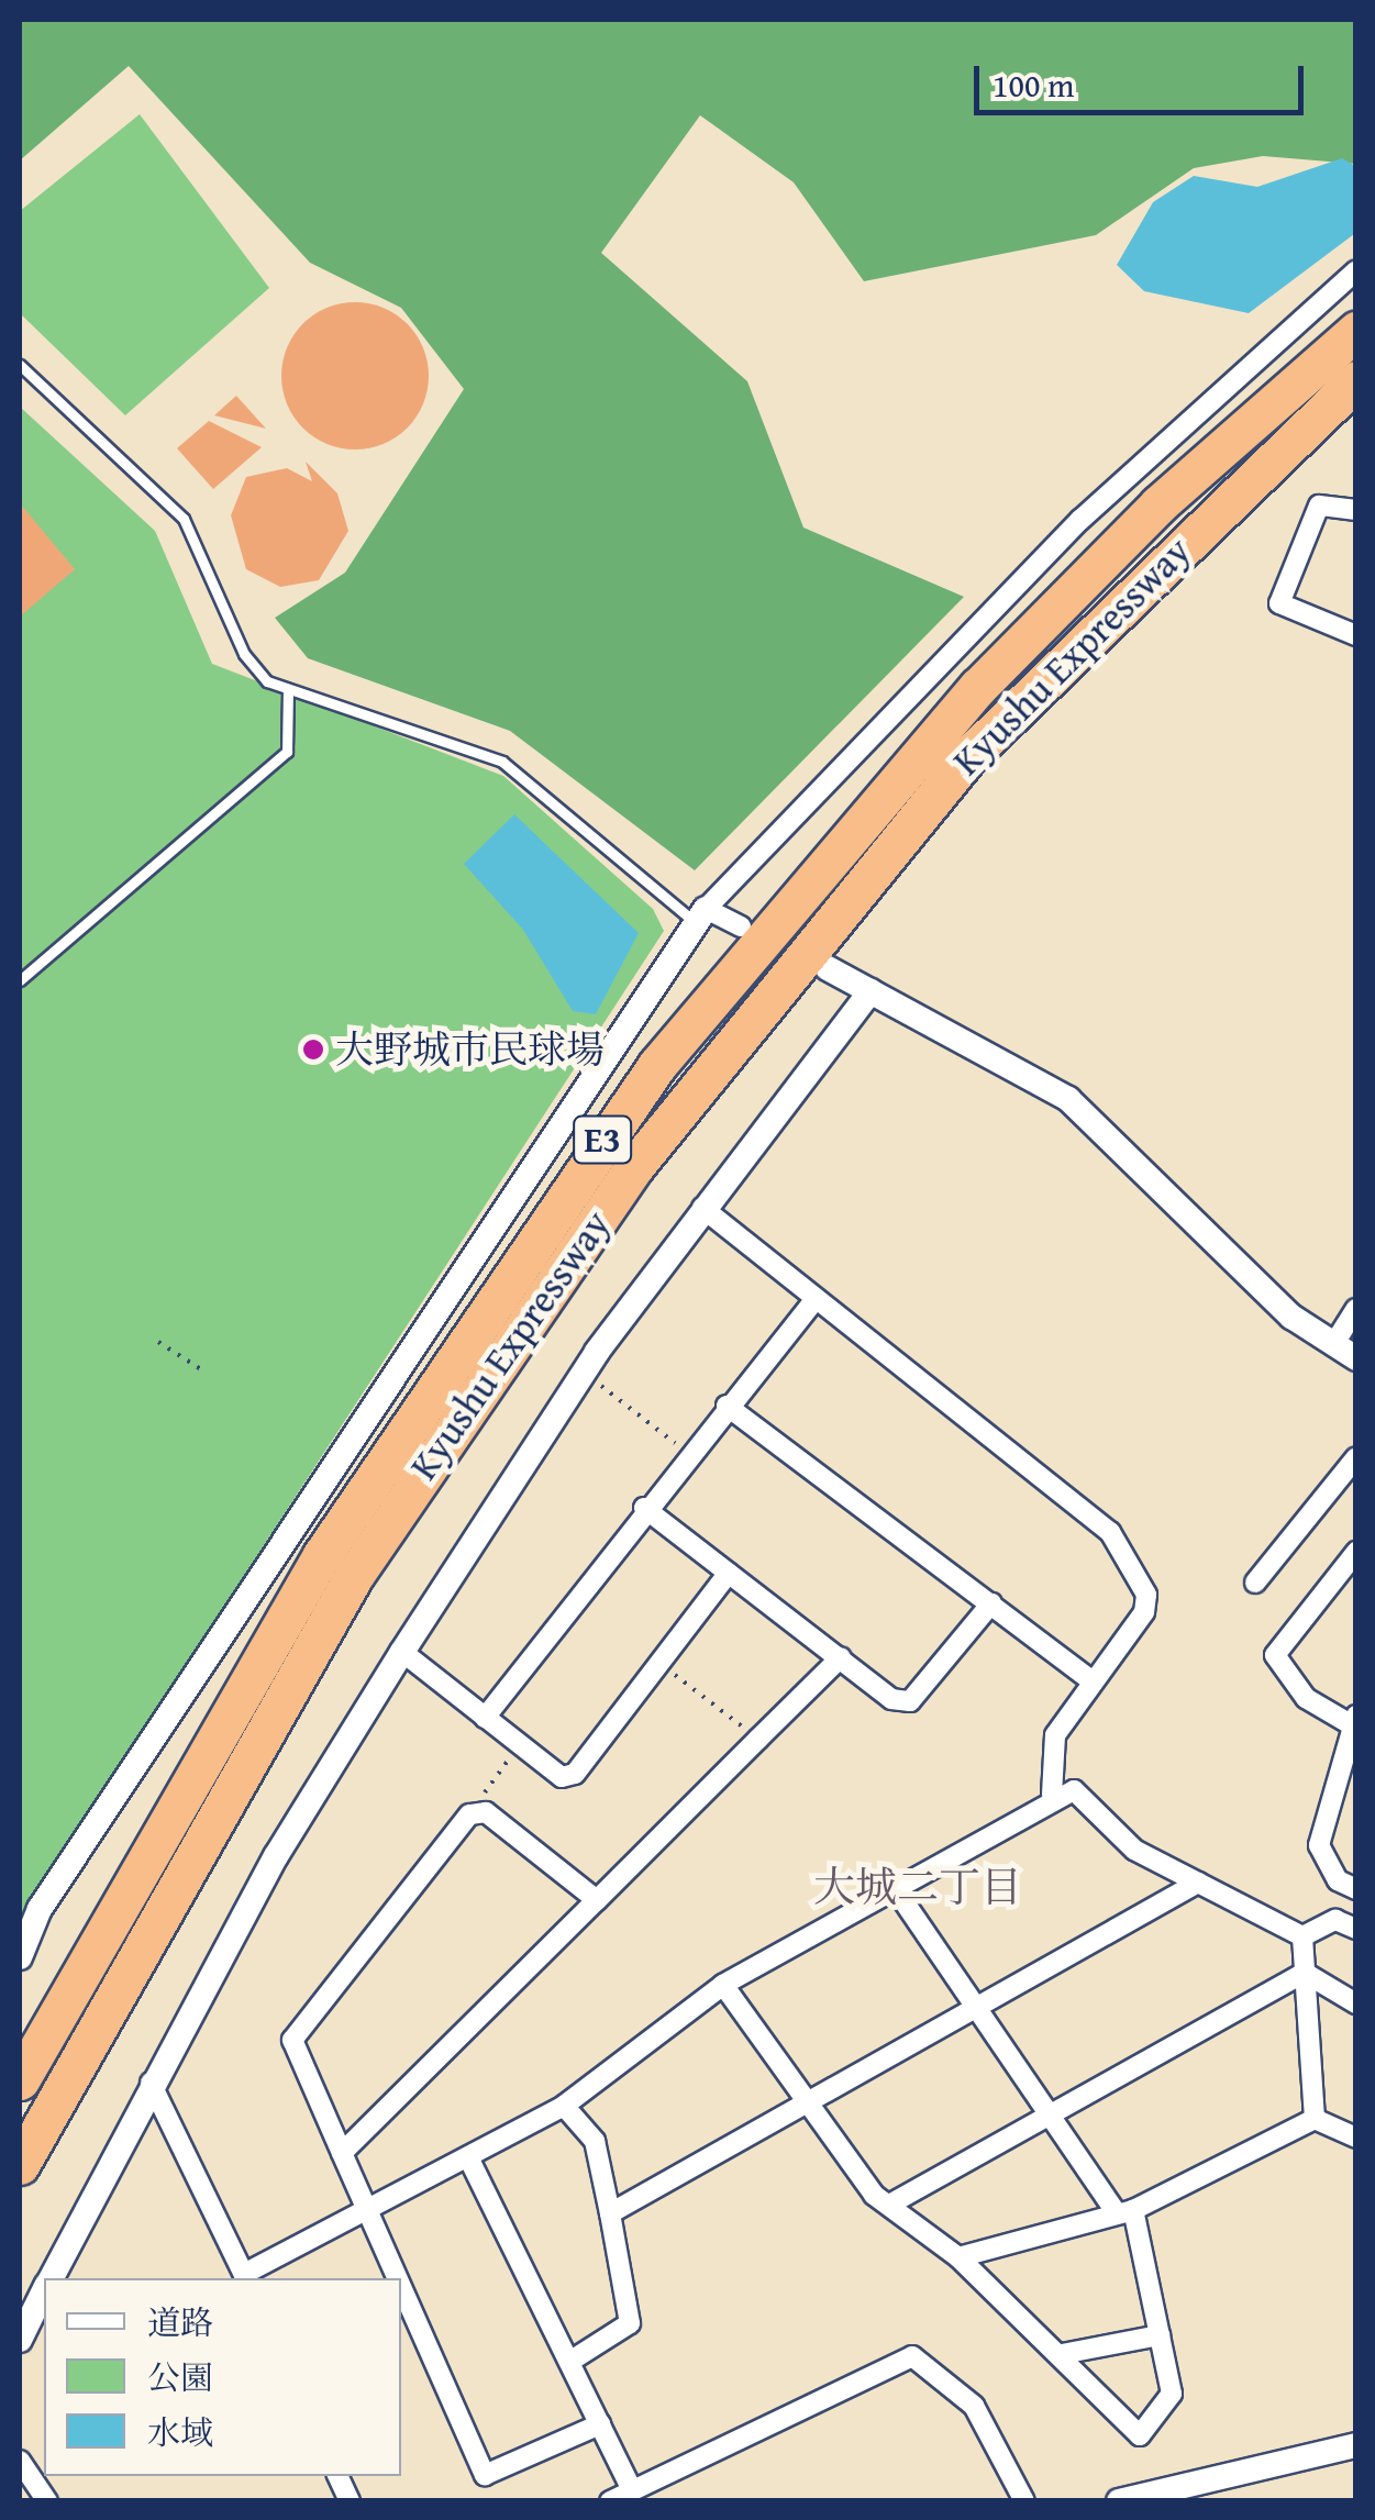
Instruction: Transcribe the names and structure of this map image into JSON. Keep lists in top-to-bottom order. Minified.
{"streets":{"highway":["Kyushu Expressway","E3"]},"districts":["大城二丁目"],"places":["大野城市民球場"],"legend":["道路","公園","水域"],"scale_bar":"100 m"}
